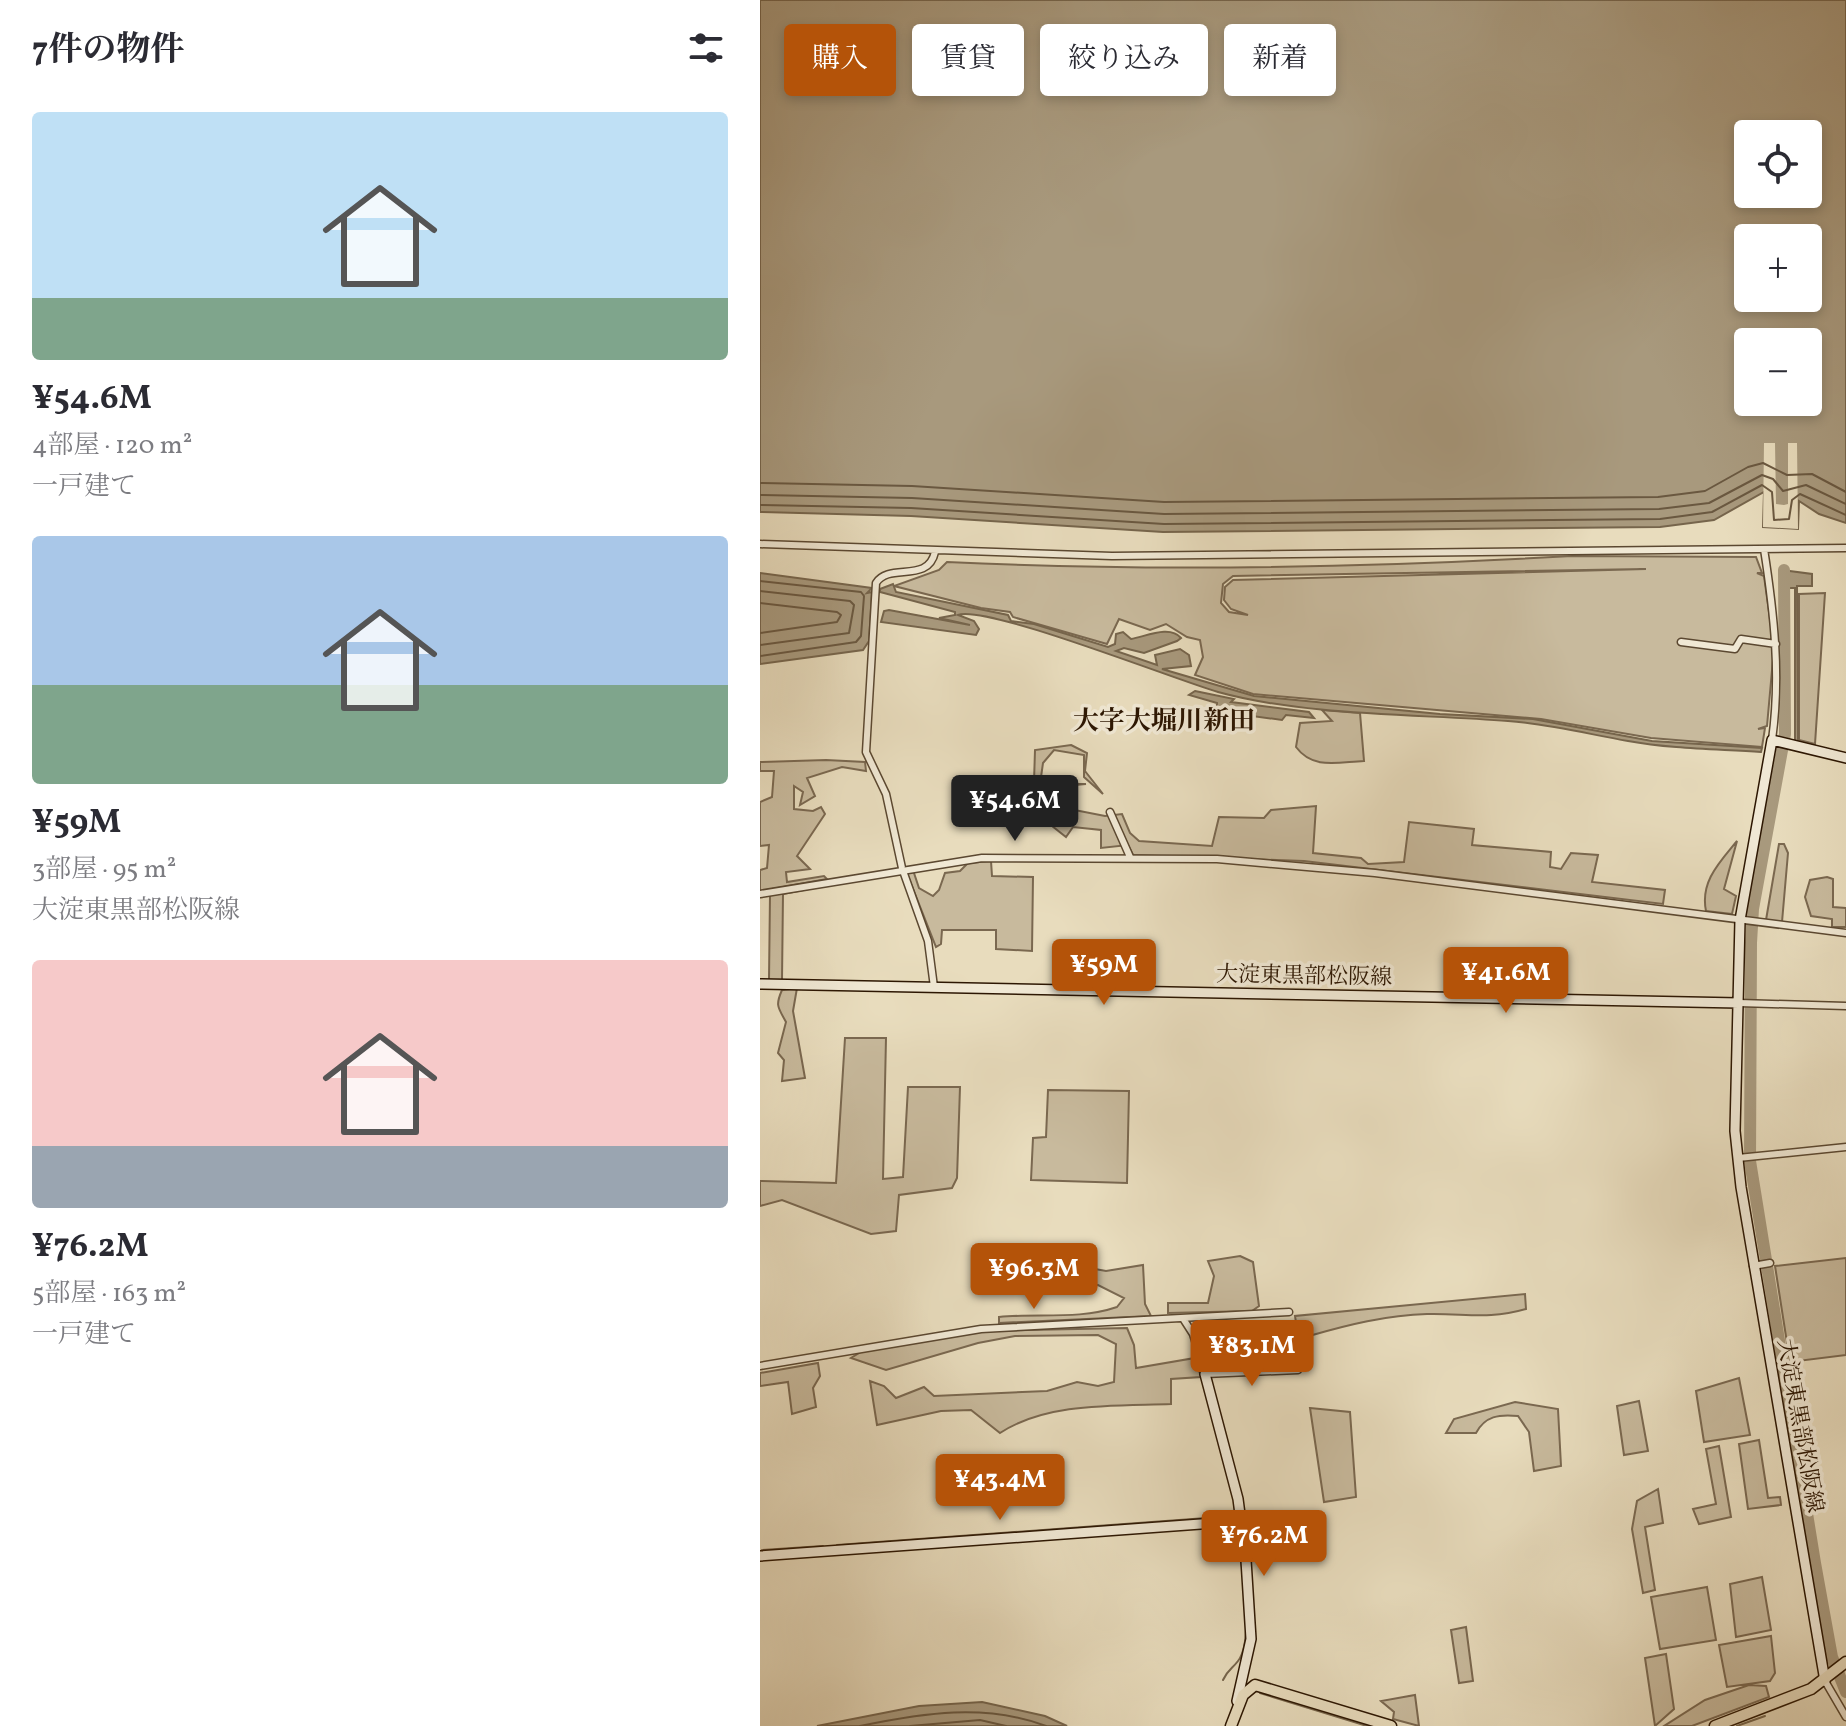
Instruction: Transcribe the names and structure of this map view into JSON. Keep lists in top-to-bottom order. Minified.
{"streets":{"main road":["大淀東黒部松阪線"]},"districts":["大字大堀川新田"],"page":{"heading":"7件の物件","chip":["購入","賃貸","絞り込み","新着"],"list":[{"name":"¥54.6M","note":"4部屋 · 120 m² · 一戸建て"},{"name":"¥59M","note":"3部屋 · 95 m² · 大淀東黒部松阪線"},{"name":"¥76.2M","note":"5部屋 · 163 m² · 一戸建て"}],"map_buttons":["+","−"],"price":["¥54.6M","¥59M","¥41.6M","¥96.3M","¥83.1M","¥43.4M","¥76.2M"]}}
